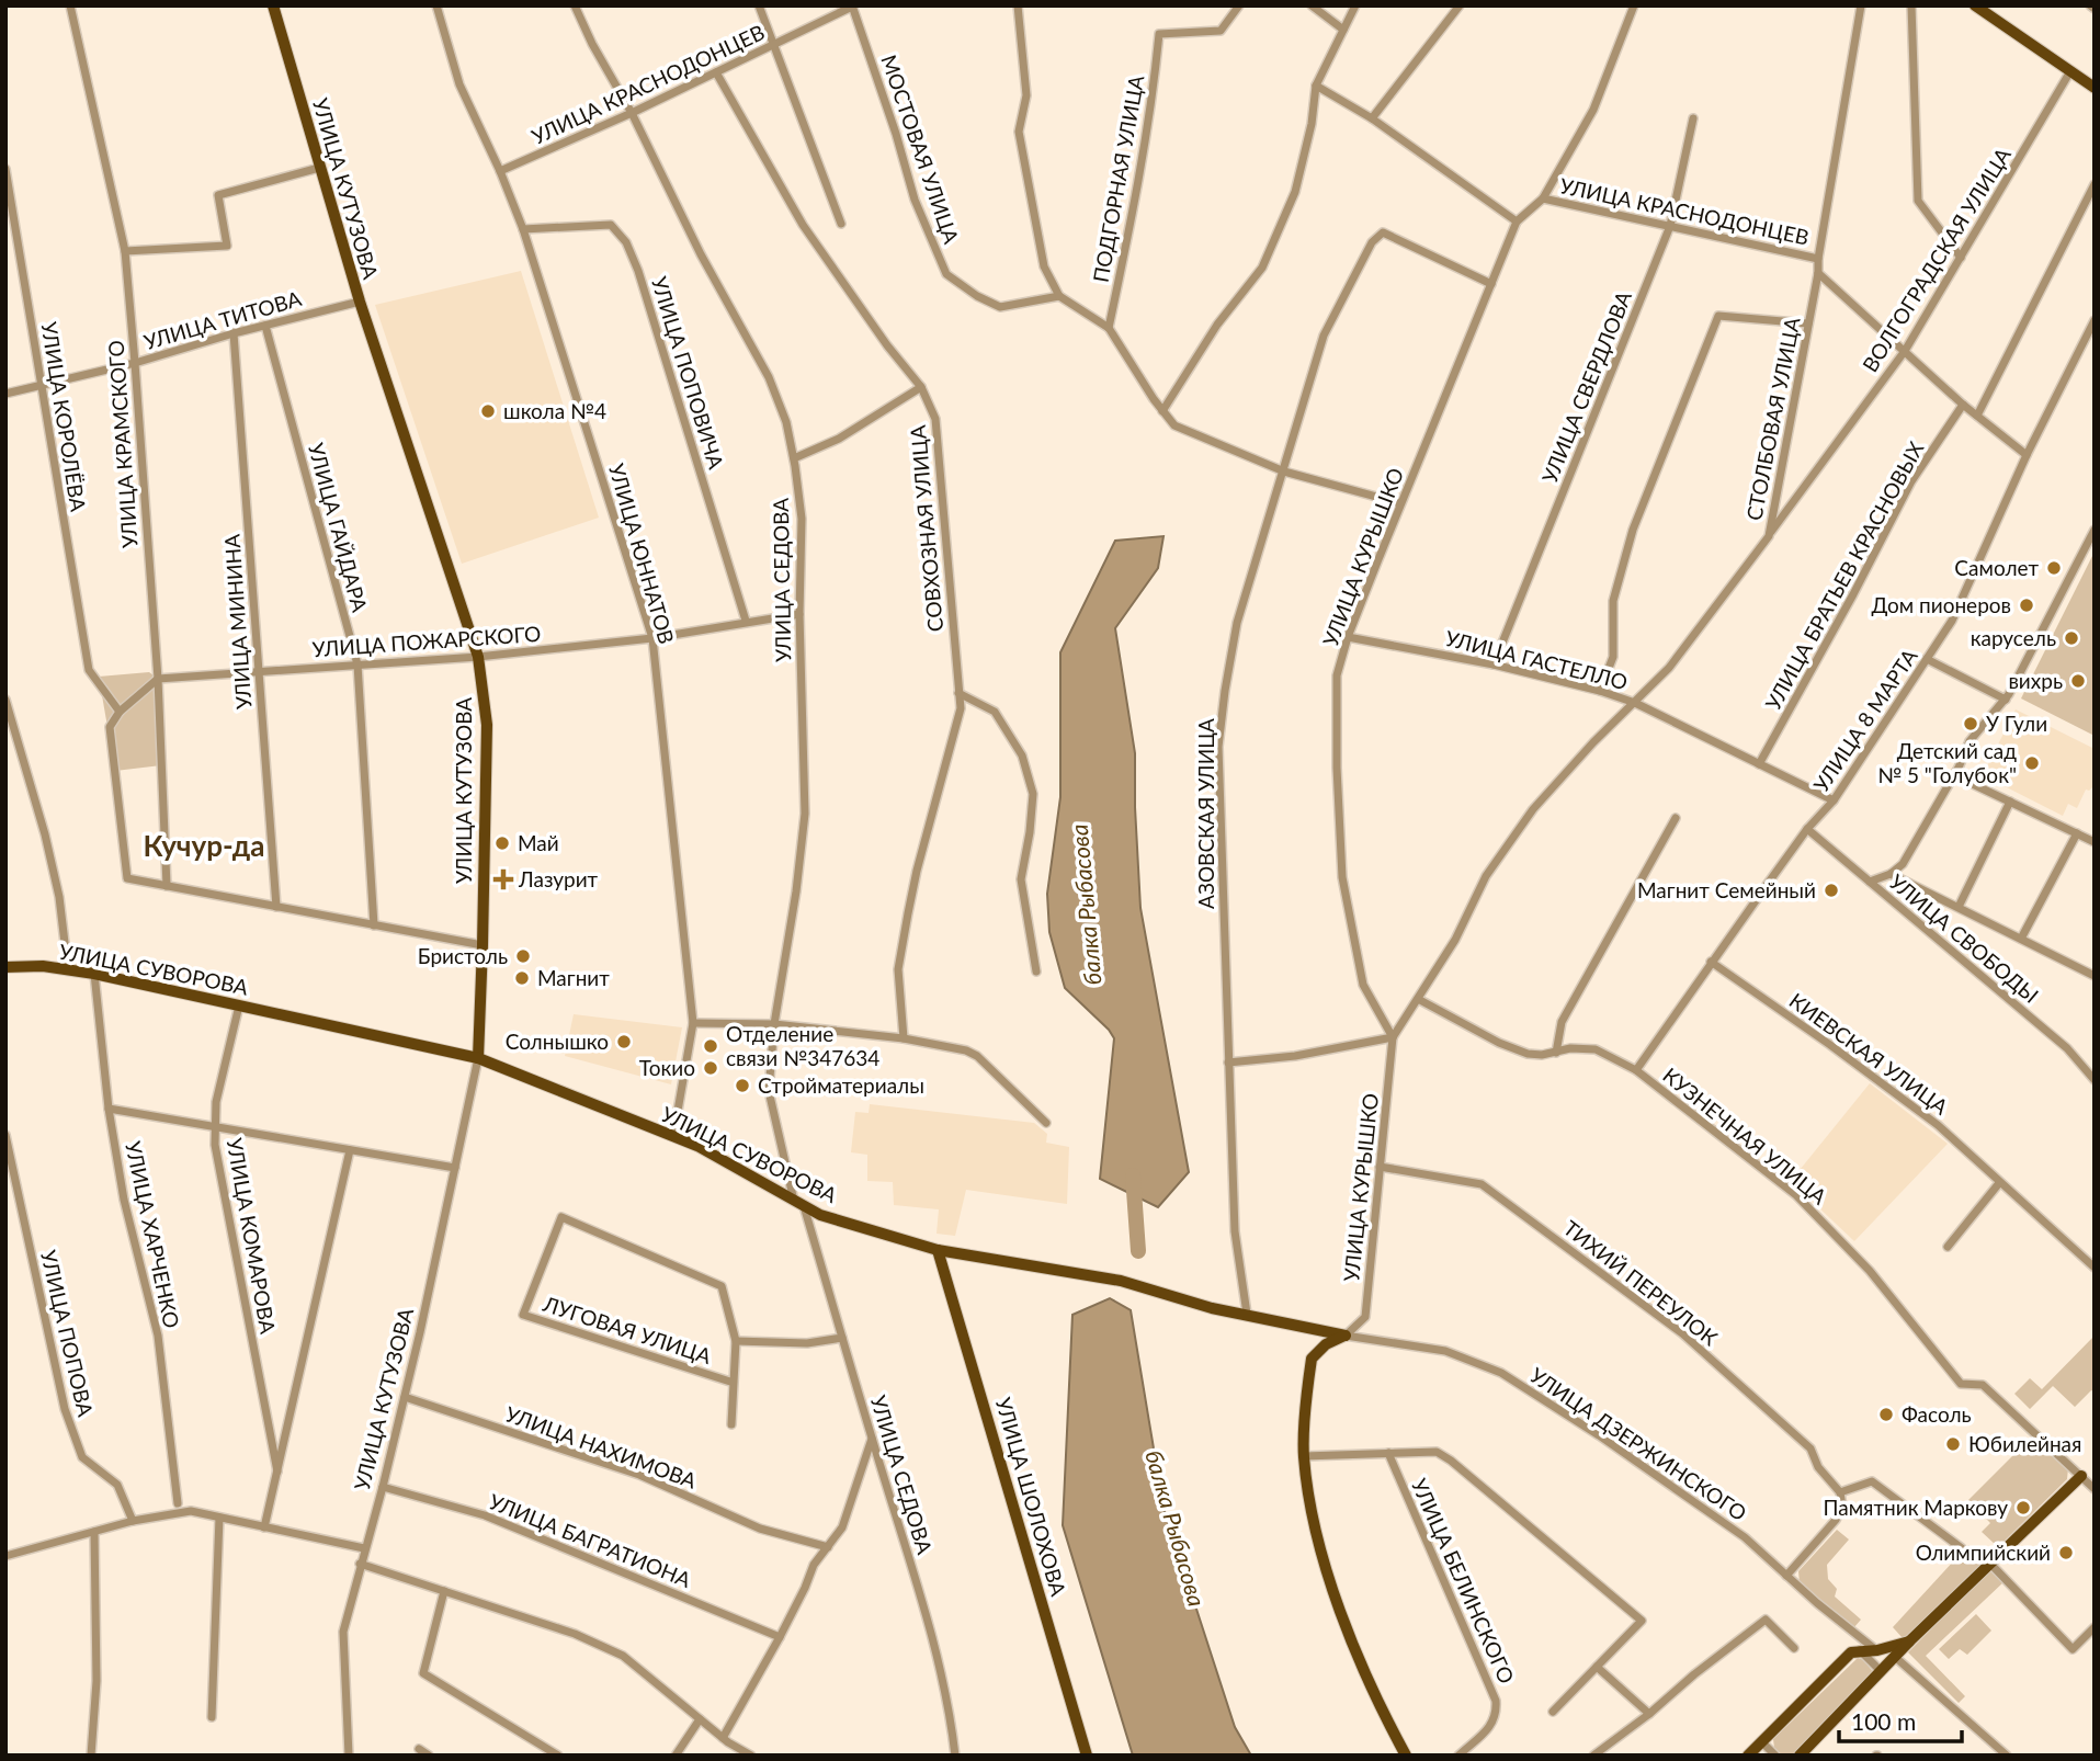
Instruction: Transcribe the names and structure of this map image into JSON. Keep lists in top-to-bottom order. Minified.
{"streets":{"main road":["УЛИЦА КУТУЗОВА","УЛИЦА СУВОРОВА","УЛИЦА ШОЛОХОВА"],"street":["УЛИЦА КРАСНОДОНЦЕВ","МОСТОВАЯ УЛИЦА","ПОДГОРНАЯ УЛИЦА","ВОЛГОГРАДСКАЯ УЛИЦА","УЛИЦА ТИТОВА","УЛИЦА ПОПОВИЧА","УЛИЦА СВЕРДЛОВА","УЛИЦА КОРОЛЁВА","СТОЛБОВАЯ УЛИЦА","УЛИЦА КРАМСКОГО","УЛИЦА ГАЙДАРА","СОВХОЗНАЯ УЛИЦА","УЛИЦА ЮННАТОВ","УЛИЦА КУРЫШКО","УЛИЦА БРАТЬЕВ КРАСНОВЫХ","УЛИЦА СЕДОВА","УЛИЦА МИНИНА","УЛИЦА ПОЖАРСКОГО","УЛИЦА ГАСТЕЛЛО","УЛИЦА 8 МАРТА","АЗОВСКАЯ УЛИЦА","УЛИЦА СВОБОДЫ","КИЕВСКАЯ УЛИЦА","КУЗНЕЧНАЯ УЛИЦА","УЛИЦА ХАРЧЕНКО","УЛИЦА КОМАРОВА","ТИХИЙ ПЕРЕУЛОК","ЛУГОВАЯ УЛИЦА","УЛИЦА ПОПОВА","УЛИЦА ДЗЕРЖИНСКОГО","УЛИЦА НАХИМОВА","УЛИЦА БАГРАТИОНА","УЛИЦА БЕЛИНСКОГО"]},"crossings":[["УЛИЦА КРАСНОДОНЦЕВ","МОСТОВАЯ УЛИЦА"],["УЛИЦА КРАСНОДОНЦЕВ","ВОЛГОГРАДСКАЯ УЛИЦА"],["УЛИЦА КРАСНОДОНЦЕВ","УЛИЦА СВЕРДЛОВА"],["УЛИЦА КРАСНОДОНЦЕВ","СТОЛБОВАЯ УЛИЦА"],["УЛИЦА КРАСНОДОНЦЕВ","СОВХОЗНАЯ УЛИЦА"],["УЛИЦА КРАСНОДОНЦЕВ","УЛИЦА ЮННАТОВ"],["УЛИЦА КРАСНОДОНЦЕВ","УЛИЦА КУРЫШКО"],["УЛИЦА КРАСНОДОНЦЕВ","УЛИЦА БРАТЬЕВ КРАСНОВЫХ"],["УЛИЦА КРАСНОДОНЦЕВ","УЛИЦА СЕДОВА"],["УЛИЦА КРАСНОДОНЦЕВ","УЛИЦА 8 МАРТА"],["УЛИЦА КУТУЗОВА","УЛИЦА ТИТОВА"],["УЛИЦА КУТУЗОВА","УЛИЦА ПОЖАРСКОГО"],["УЛИЦА КУТУЗОВА","УЛИЦА СУВОРОВА"],["УЛИЦА КУТУЗОВА","УЛИЦА НАХИМОВА"],["УЛИЦА КУТУЗОВА","УЛИЦА БАГРАТИОНА"],["ВОЛГОГРАДСКАЯ УЛИЦА","СТОЛБОВАЯ УЛИЦА"],["УЛИЦА ТИТОВА","УЛИЦА КОРОЛЁВА"],["УЛИЦА ТИТОВА","УЛИЦА КРАМСКОГО"],["УЛИЦА ТИТОВА","УЛИЦА ГАЙДАРА"],["УЛИЦА ТИТОВА","УЛИЦА МИНИНА"],["УЛИЦА ПОПОВИЧА","УЛИЦА ЮННАТОВ"],["УЛИЦА ПОПОВИЧА","УЛИЦА ПОЖАРСКОГО"],["УЛИЦА СВЕРДЛОВА","УЛИЦА ГАСТЕЛЛО"],["СТОЛБОВАЯ УЛИЦА","УЛИЦА КУРЫШКО"],["СТОЛБОВАЯ УЛИЦА","УЛИЦА ГАСТЕЛЛО"],["СТОЛБОВАЯ УЛИЦА","КУЗНЕЧНАЯ УЛИЦА"],["УЛИЦА КРАМСКОГО","УЛИЦА ПОЖАРСКОГО"],["УЛИЦА ГАЙДАРА","УЛИЦА ПОЖАРСКОГО"],["УЛИЦА ЮННАТОВ","УЛИЦА ПОЖАРСКОГО"],["УЛИЦА ЮННАТОВ","УЛИЦА СУВОРОВА"],["УЛИЦА КУРЫШКО","УЛИЦА ГАСТЕЛЛО"],["УЛИЦА КУРЫШКО","АЗОВСКАЯ УЛИЦА"],["УЛИЦА КУРЫШКО","УЛИЦА СУВОРОВА"],["УЛИЦА КУРЫШКО","ТИХИЙ ПЕРЕУЛОК"],["УЛИЦА КУРЫШКО","УЛИЦА ДЗЕРЖИНСКОГО"],["УЛИЦА БРАТЬЕВ КРАСНОВЫХ","УЛИЦА ГАСТЕЛЛО"],["УЛИЦА СЕДОВА","УЛИЦА ПОЖАРСКОГО"],["УЛИЦА СЕДОВА","УЛИЦА СУВОРОВА"],["УЛИЦА СЕДОВА","ЛУГОВАЯ УЛИЦА"],["УЛИЦА МИНИНА","УЛИЦА ПОЖАРСКОГО"],["УЛИЦА ГАСТЕЛЛО","УЛИЦА 8 МАРТА"],["УЛИЦА 8 МАРТА","УЛИЦА СВОБОДЫ"],["УЛИЦА 8 МАРТА","КИЕВСКАЯ УЛИЦА"],["УЛИЦА 8 МАРТА","КУЗНЕЧНАЯ УЛИЦА"],["АЗОВСКАЯ УЛИЦА","УЛИЦА СУВОРОВА"],["УЛИЦА СУВОРОВА","УЛИЦА ХАРЧЕНКО"],["УЛИЦА СУВОРОВА","УЛИЦА КОМАРОВА"],["УЛИЦА СУВОРОВА","УЛИЦА ДЗЕРЖИНСКОГО"],["УЛИЦА СУВОРОВА","УЛИЦА ШОЛОХОВА"]],"districts":["Кучур-да"],"water":["балка Рыбасова"],"places":{"other":["школа №4","Самолет","Дом пионеров","карусель","вихрь","У Гули","Детский сад № 5 \"Голубок\"","Май","Магнит Семейный","Бристоль","Магнит","Солнышко","Отделение связи №347634","Токио","Стройматериалы","Фасоль","Юбилейная","Памятник Маркову","Олимпийский"],"health":["Лазурит"]},"scale_bar":"100 m"}
